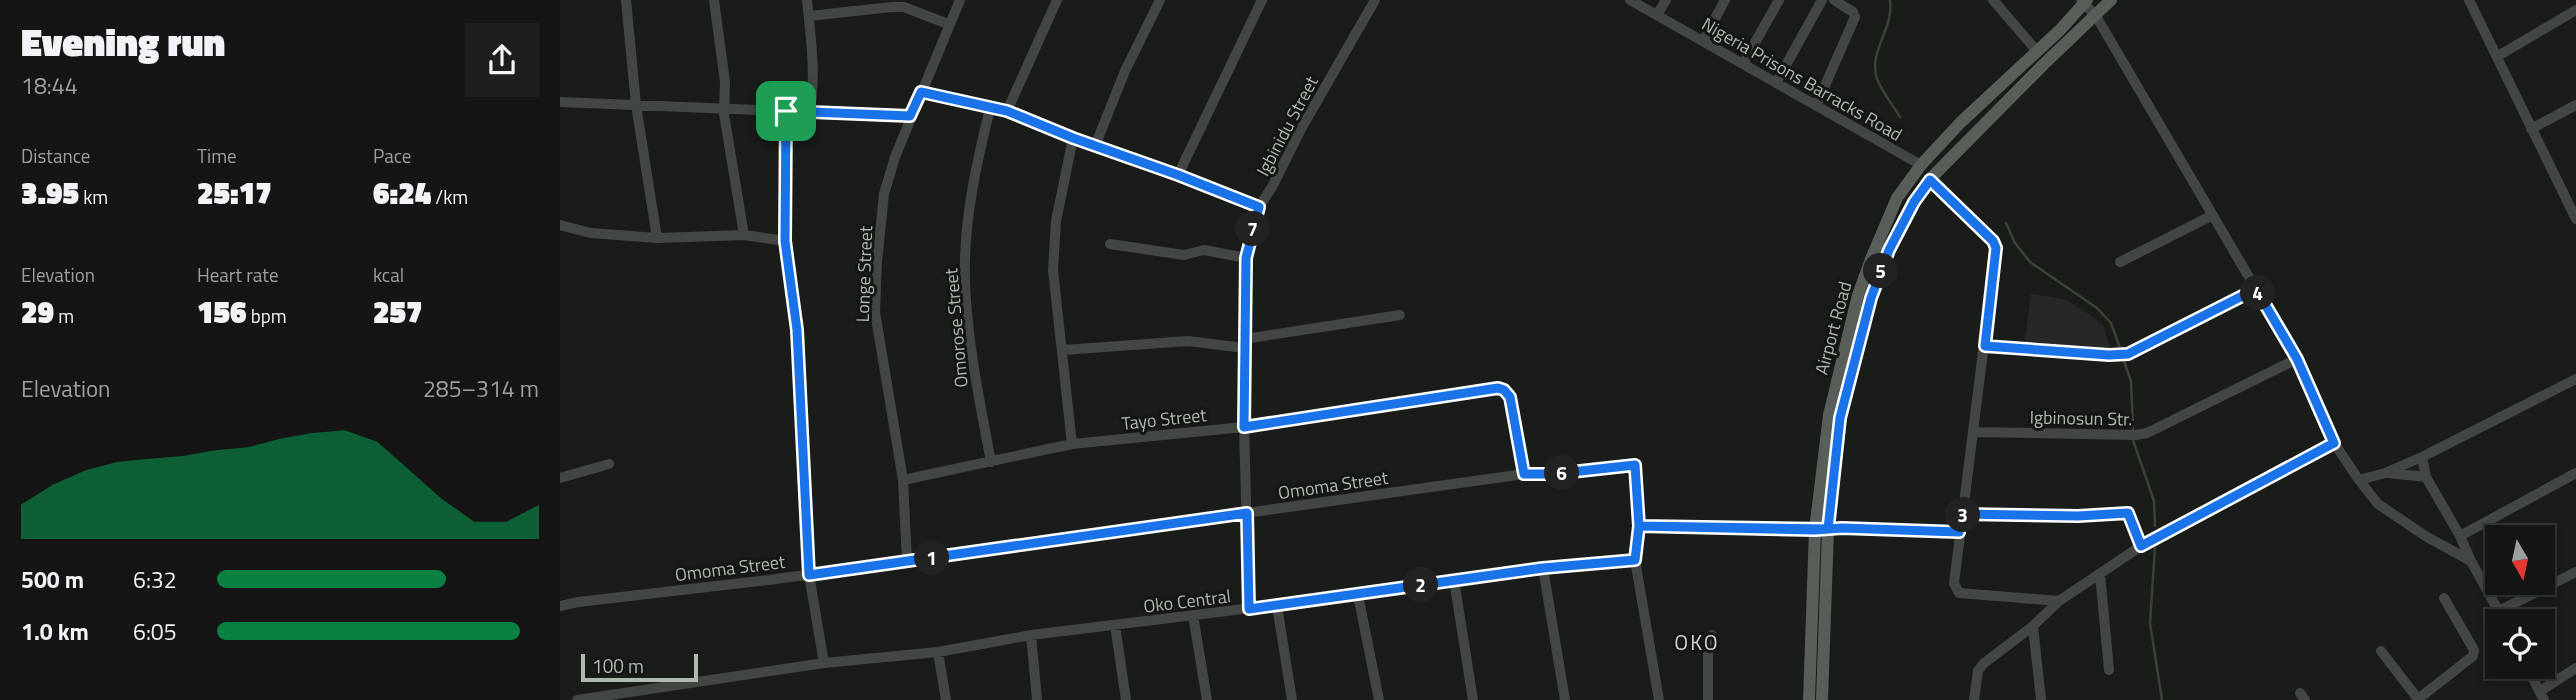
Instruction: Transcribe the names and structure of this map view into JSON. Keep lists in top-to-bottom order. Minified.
{"streets":{"main road":["Airport Road"],"street":["Nigeria Prisons Barracks Road","Igbinidu Street","Longe Street","Omorose Street","Igbinosun Str.","Tayo Street","Omoma Street","Oko Central"]},"crossings":[["Nigeria Prisons Barracks Road","Airport Road"],["Igbinidu Street","Tayo Street"],["Igbinidu Street","Omoma Street"],["Igbinidu Street","Oko Central"],["Longe Street","Tayo Street"],["Longe Street","Omoma Street"],["Omorose Street","Tayo Street"],["Tayo Street","Omoma Street"]],"districts":["OKO"],"scale_bar":"100 m","north":"bottom","page":{"heading":["Evening run","18:44"],"stats":[["Distance","3.95 km"],["Time","25:17"],["Pace","6:24 /km"],["Elevation","29 m"],["Heart rate","156 bpm"],["kcal","257"]],"pins":["7","5","4","6","3","1","2"],"chart":["Elevation","285–314 m"],"list":[{"name":"500 m","note":"6:32"},{"name":"1.0 km","note":"6:05"}],"scale":"100 m"}}
